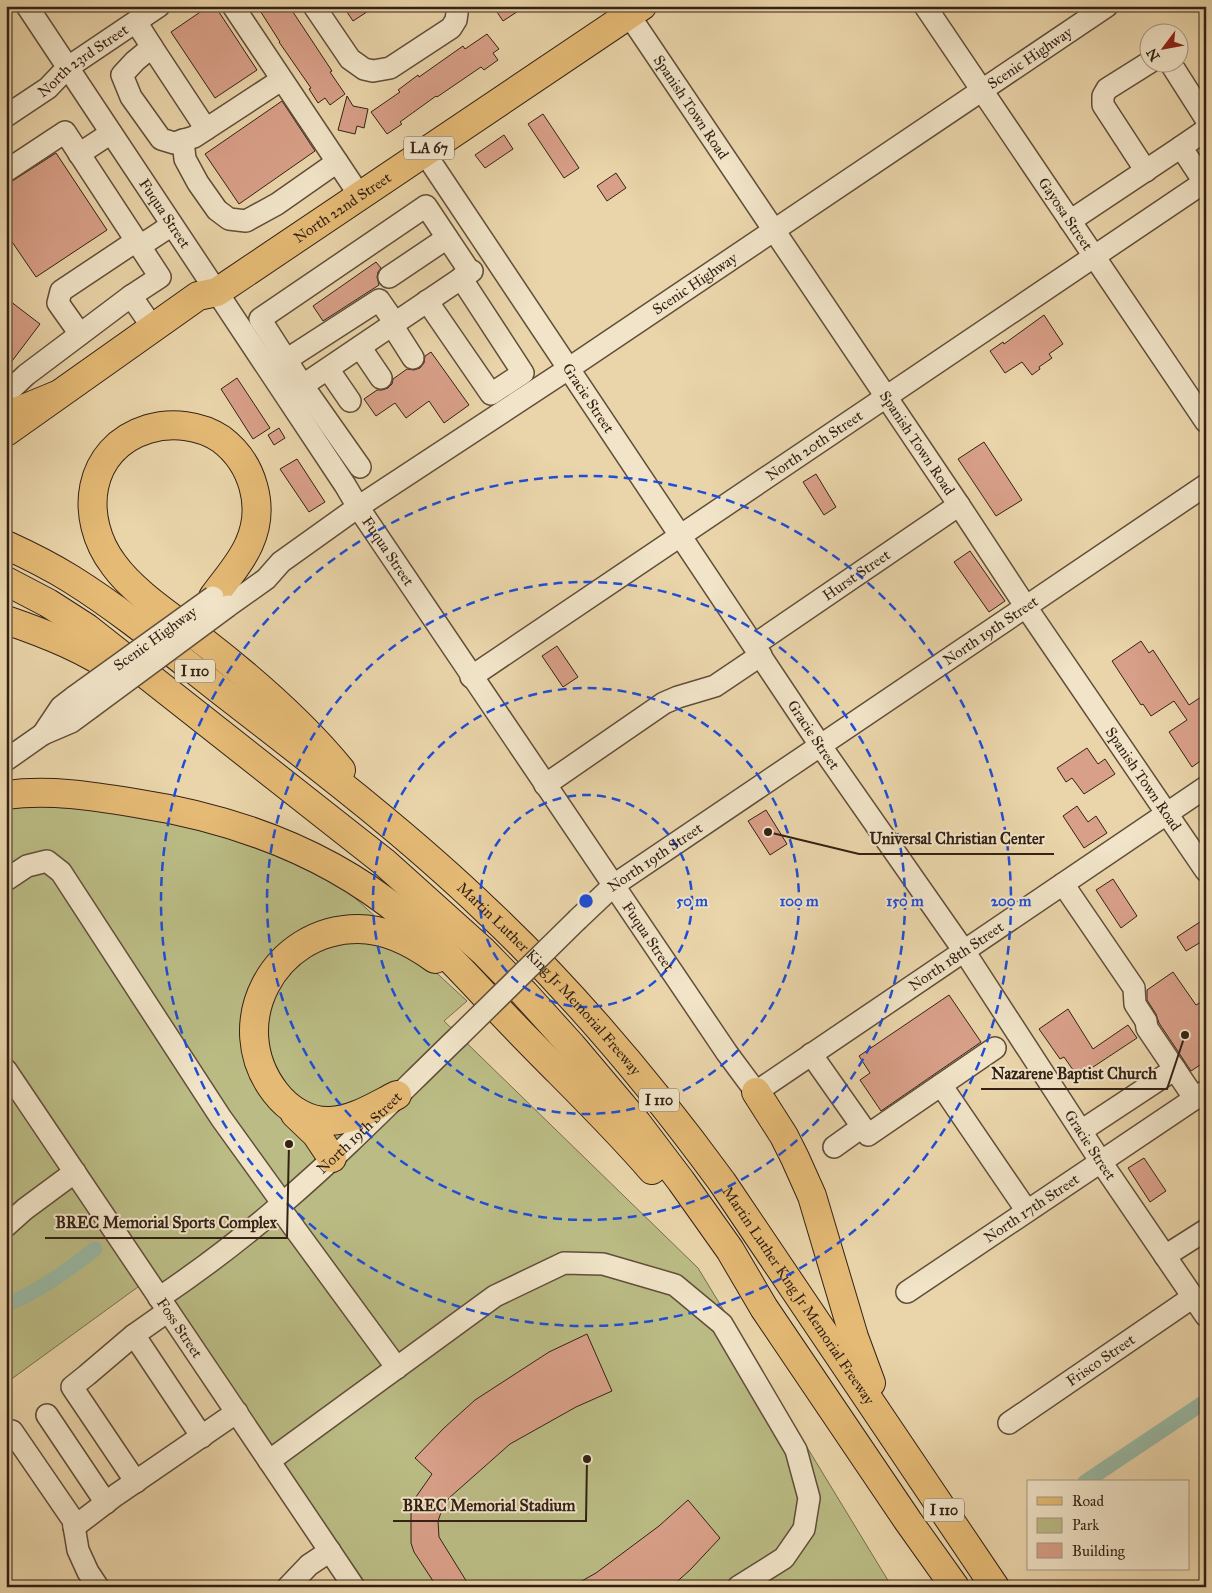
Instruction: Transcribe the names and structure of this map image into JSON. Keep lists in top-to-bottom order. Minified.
{"streets":{"main road":["LA 67","North 22nd Street","I 110","Martin Luther King Jr Memorial Freeway"],"street":["Scenic Highway","North 23rd Street","Spanish Town Road","Fuqua Street","Gayosa Street","Gracie Street","North 20th Street","Hurst Street","North 19th Street","North 18th Street","North 17th Street","Foss Street","Frisco Street"]},"crossings":[["Scenic Highway","Spanish Town Road"],["Scenic Highway","Fuqua Street"],["Scenic Highway","Gayosa Street"],["Scenic Highway","Gracie Street"],["North 23rd Street","Fuqua Street"],["Spanish Town Road","North 22nd Street"],["Spanish Town Road","North 20th Street"],["Spanish Town Road","Hurst Street"],["Spanish Town Road","North 19th Street"],["Spanish Town Road","North 18th Street"],["North 22nd Street","Fuqua Street"],["North 22nd Street","Gracie Street"],["Fuqua Street","North 20th Street"],["Fuqua Street","Hurst Street"],["Fuqua Street","North 19th Street"],["Fuqua Street","North 18th Street"],["Gayosa Street","North 20th Street"],["Gracie Street","North 20th Street"],["Gracie Street","Hurst Street"],["Gracie Street","North 19th Street"],["Gracie Street","North 18th Street"],["Gracie Street","North 17th Street"],["Gracie Street","Frisco Street"],["North 19th Street","Foss Street"]],"places":["Universal Christian Center","Nazarene Baptist Church","BREC Memorial Sports Complex","BREC Memorial Stadium"],"legend":["Road","Park","Building"],"north":"bottom left","rings":["50 m","100 m","150 m","200 m"]}
